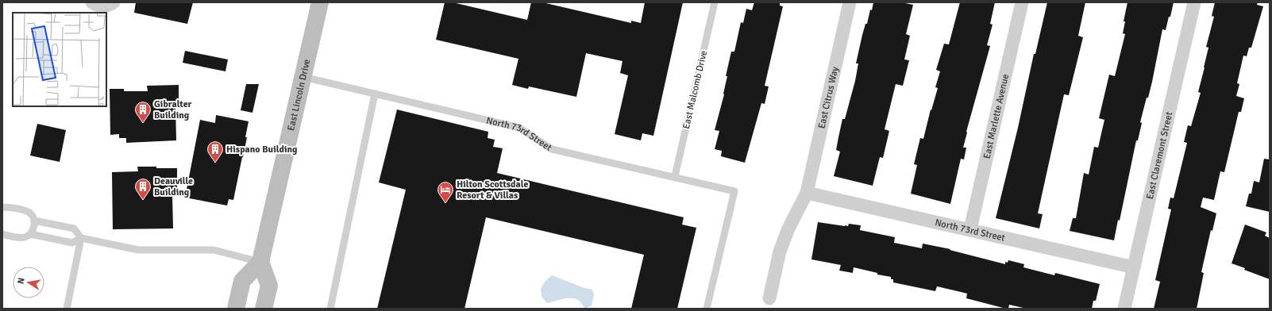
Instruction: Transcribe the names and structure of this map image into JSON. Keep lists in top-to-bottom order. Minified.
{"streets":{"main road":["East Lincoln Drive"],"street":["East Citrus Way","East Marlette Avenue","North 73rd Street","East Claremont Street"],"lane":["East Malcomb Drive"]},"crossings":[["East Malcomb Drive","North 73rd Street"],["East Lincoln Drive","North 73rd Street"],["East Citrus Way","North 73rd Street"],["East Marlette Avenue","North 73rd Street"],["North 73rd Street","East Claremont Street"]],"places":{"building":["Gibralter Building","Hispano Building","Deauville Building"],"hotel":["Hilton Scottsdale Resort & Villas"]},"north":"left"}
